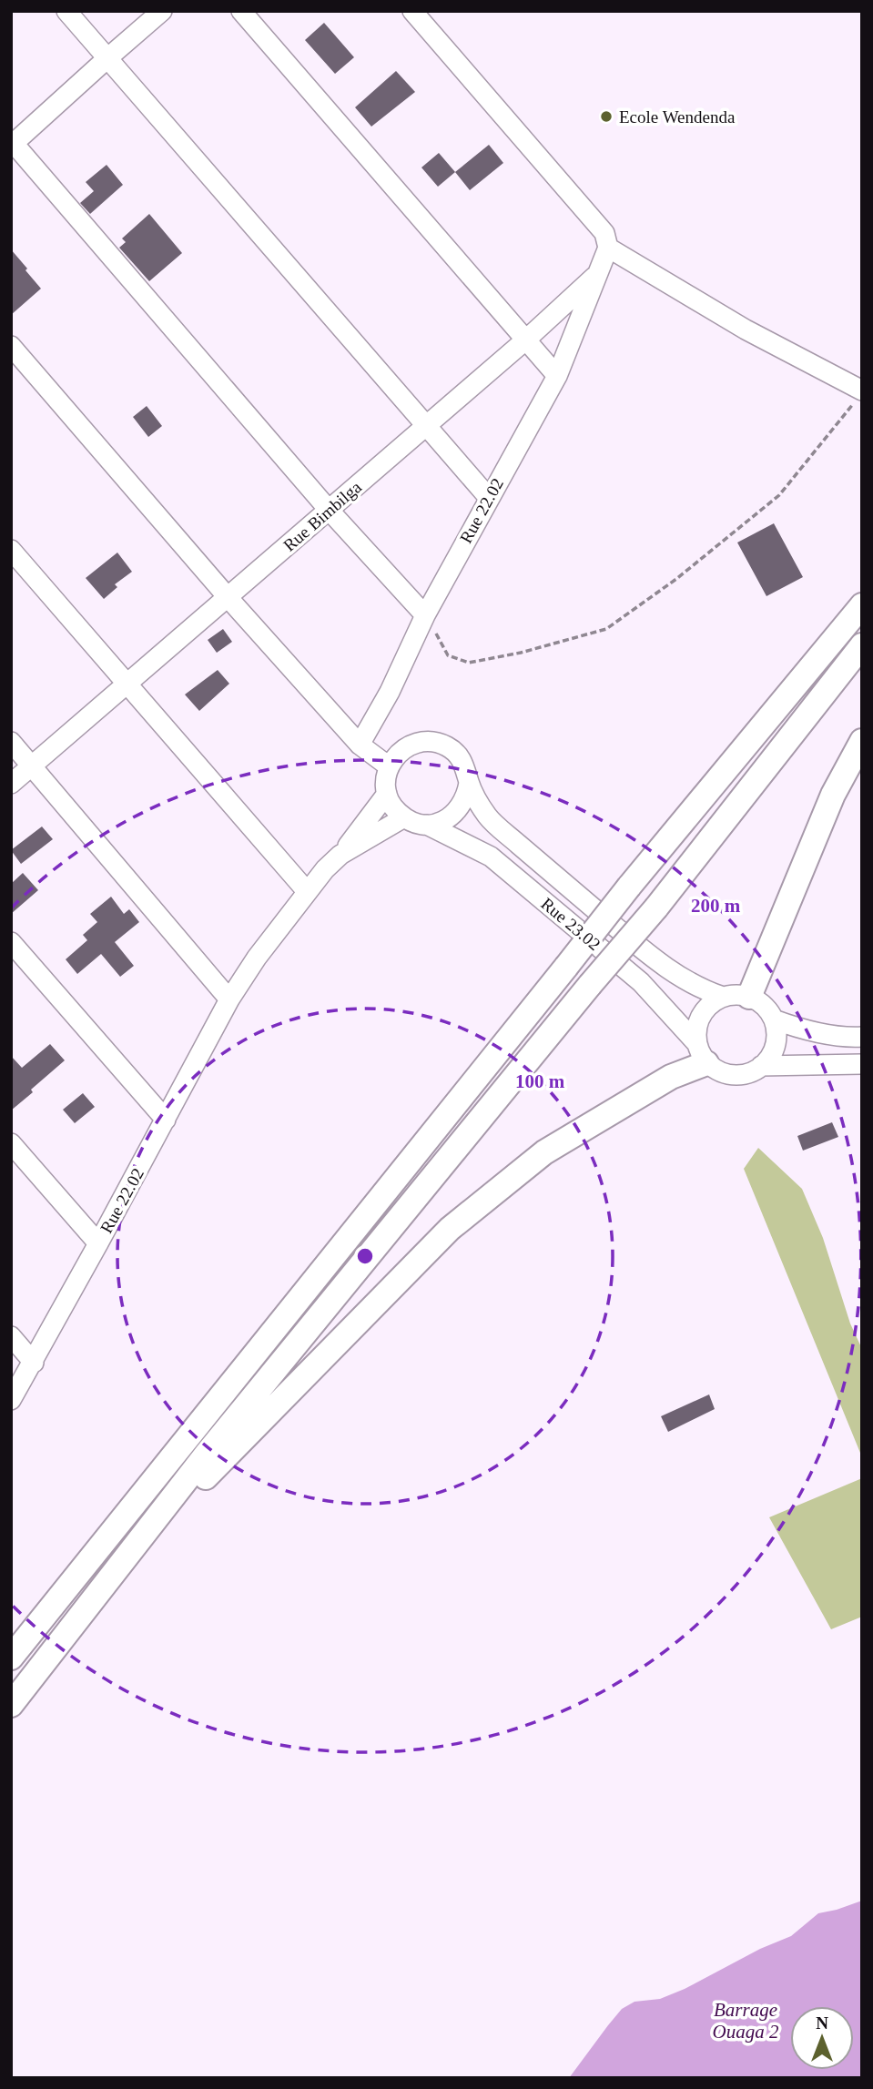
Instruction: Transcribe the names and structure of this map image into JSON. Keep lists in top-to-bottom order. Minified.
{"streets":{"street":["Rue 22.02","Rue Bimbilga","Rue 23.02"]},"crossings":[["Rue 22.02","Rue Bimbilga"]],"water":["Barrage Ouaga 2"],"places":["Ecole Wendenda"],"north":"top","rings":["200 m","100 m"]}
